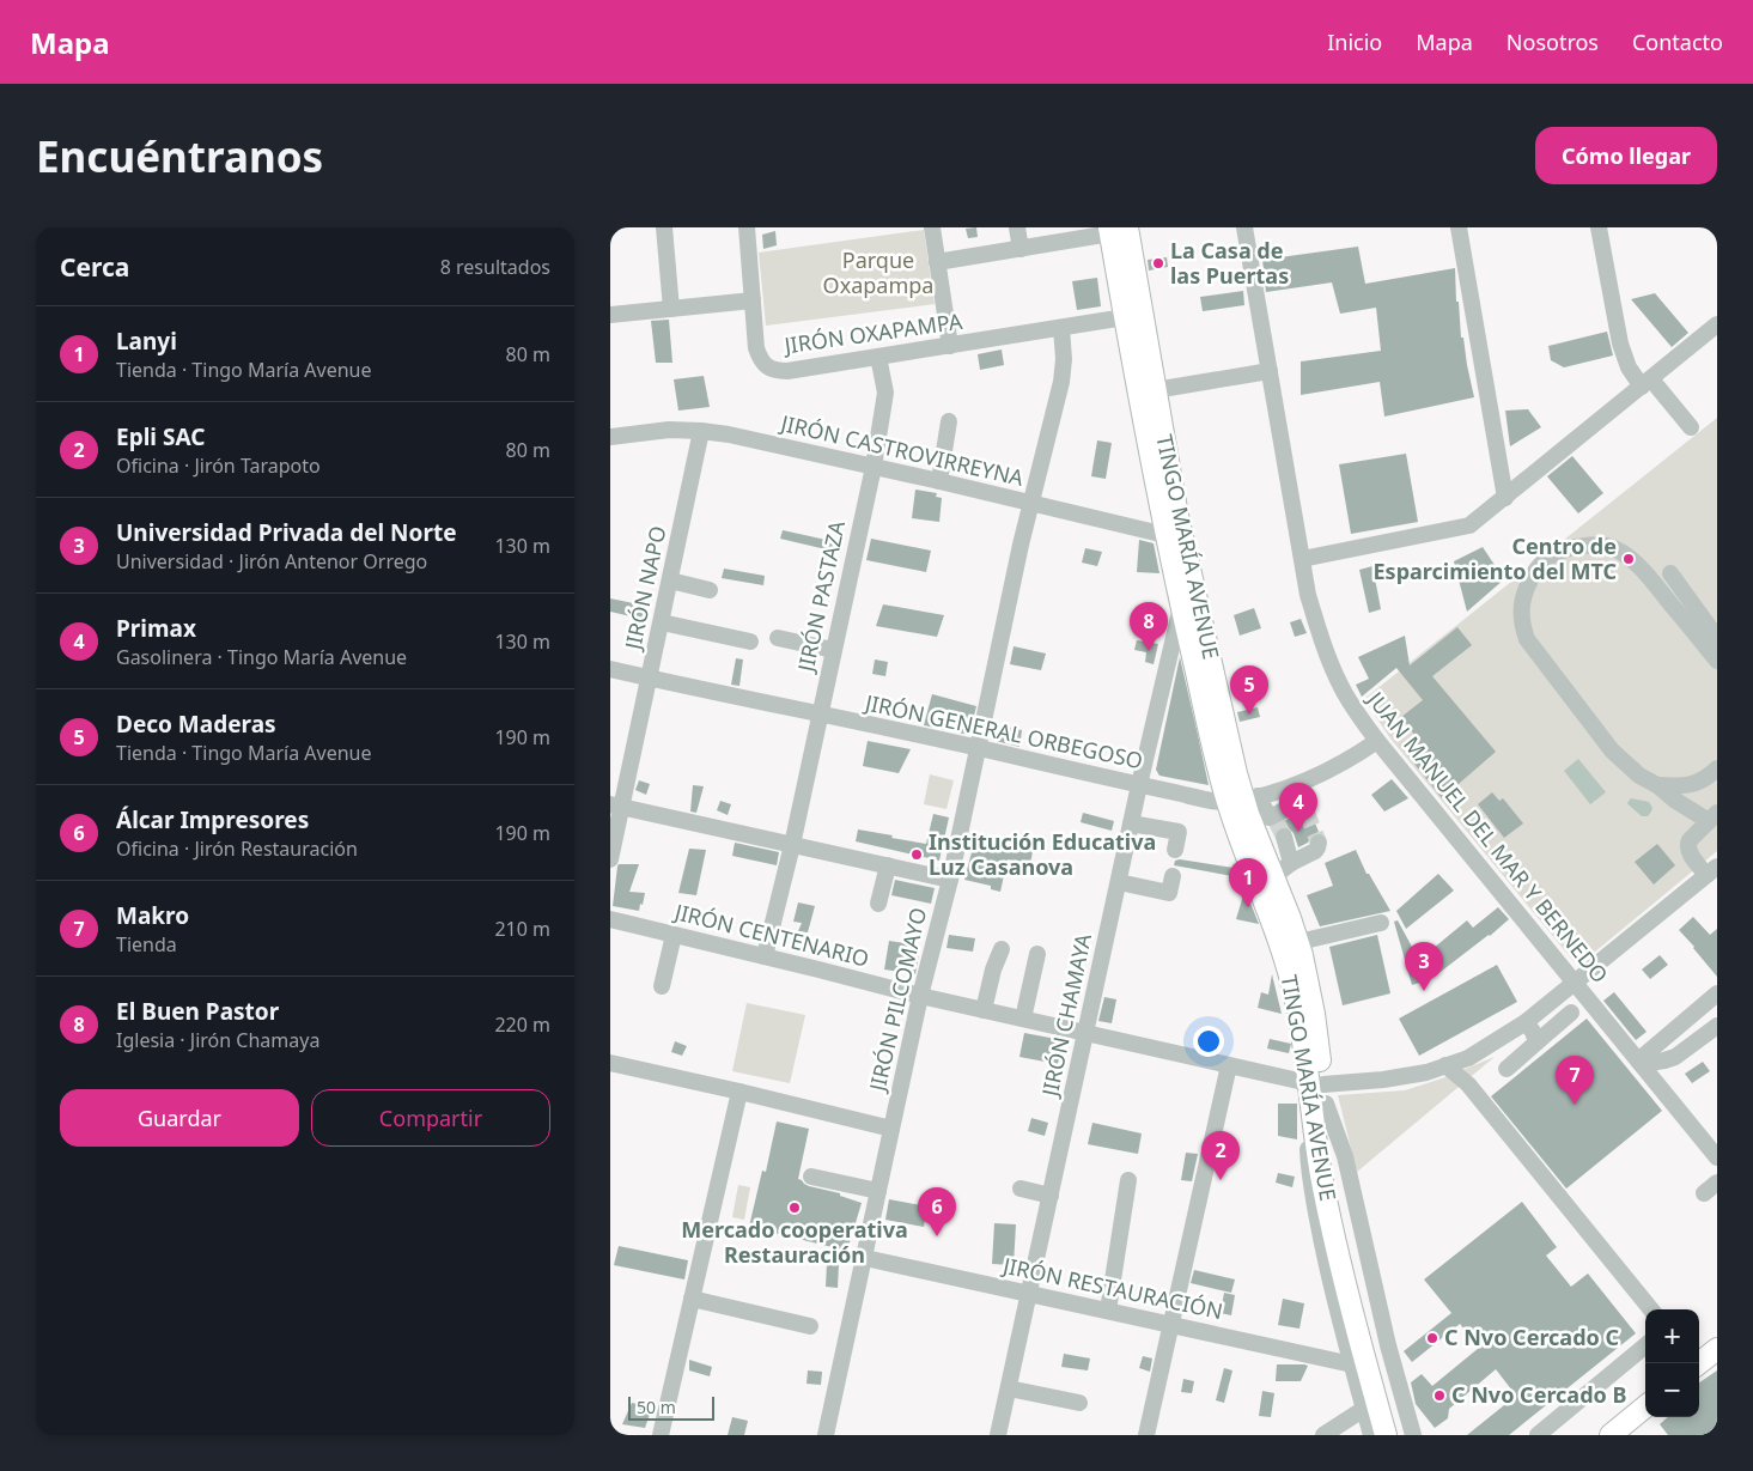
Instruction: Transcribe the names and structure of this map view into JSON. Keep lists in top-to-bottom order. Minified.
{"streets":{"main road":["TINGO MARÍA AVENUE"],"street":["JIRÓN OXAPAMPA","JIRÓN CASTROVIRREYNA","JIRÓN NAPO","JIRÓN PASTAZA","JIRÓN GENERAL ORBEGOSO","JUAN MANUEL DEL MAR Y BERNEDO","JIRÓN CENTENARIO","JIRÓN PILCOMAYO","JIRÓN CHAMAYA","JIRÓN RESTAURACIÓN"]},"crossings":[["JIRÓN OXAPAMPA","JIRÓN PASTAZA"],["JIRÓN OXAPAMPA","JIRÓN PILCOMAYO"],["JIRÓN CASTROVIRREYNA","TINGO MARÍA AVENUE"],["JIRÓN CASTROVIRREYNA","JIRÓN NAPO"],["JIRÓN CASTROVIRREYNA","JIRÓN PASTAZA"],["JIRÓN CASTROVIRREYNA","JIRÓN PILCOMAYO"],["TINGO MARÍA AVENUE","JIRÓN GENERAL ORBEGOSO"],["TINGO MARÍA AVENUE","JIRÓN CENTENARIO"],["TINGO MARÍA AVENUE","JIRÓN CHAMAYA"],["JIRÓN NAPO","JIRÓN GENERAL ORBEGOSO"],["JIRÓN PASTAZA","JIRÓN GENERAL ORBEGOSO"],["JIRÓN PASTAZA","JIRÓN CENTENARIO"],["JIRÓN GENERAL ORBEGOSO","JUAN MANUEL DEL MAR Y BERNEDO"],["JIRÓN GENERAL ORBEGOSO","JIRÓN PILCOMAYO"],["JIRÓN GENERAL ORBEGOSO","JIRÓN CHAMAYA"],["JUAN MANUEL DEL MAR Y BERNEDO","JIRÓN CENTENARIO"],["JIRÓN CENTENARIO","JIRÓN PILCOMAYO"],["JIRÓN CENTENARIO","JIRÓN CHAMAYA"],["JIRÓN PILCOMAYO","JIRÓN RESTAURACIÓN"],["JIRÓN CHAMAYA","JIRÓN RESTAURACIÓN"]],"parks":["Parque Oxapampa"],"places":["La Casa de las Puertas","Centro de Esparcimiento del MTC","Institución Educativa Luz Casanova","Mercado cooperativa Restauración","C Nvo Cercado C","C Nvo Cercado B"],"scale_bar":"50 m","page":{"header":"Mapa","nav":["Inicio","Mapa","Nosotros","Contacto"],"buttons":["Cómo llegar",["Guardar","Compartir"]],"title":"Encuéntranos","heading":["Cerca","8 resultados"],"list":[{"mark":"1","name":"Lanyi","note":"Tienda · Tingo María Avenue","value":"80 m"},{"mark":"2","name":"Epli SAC","note":"Oficina · Jirón Tarapoto","value":"80 m"},{"mark":"3","name":"Universidad Privada del Norte","note":"Universidad · Jirón Antenor Orrego","value":"130 m"},{"mark":"4","name":"Primax","note":"Gasolinera · Tingo María Avenue","value":"130 m"},{"mark":"5","name":"Deco Maderas","note":"Tienda · Tingo María Avenue","value":"190 m"},{"mark":"6","name":"Álcar Impresores","note":"Oficina · Jirón Restauración","value":"190 m"},{"mark":"7","name":"Makro","note":"Tienda","value":"210 m"},{"mark":"8","name":"El Buen Pastor","note":"Iglesia · Jirón Chamaya","value":"220 m"}],"pins":["8","5","4","1","3","7","2","6"],"map_buttons":["+","−"],"scale":"50 m"}}
